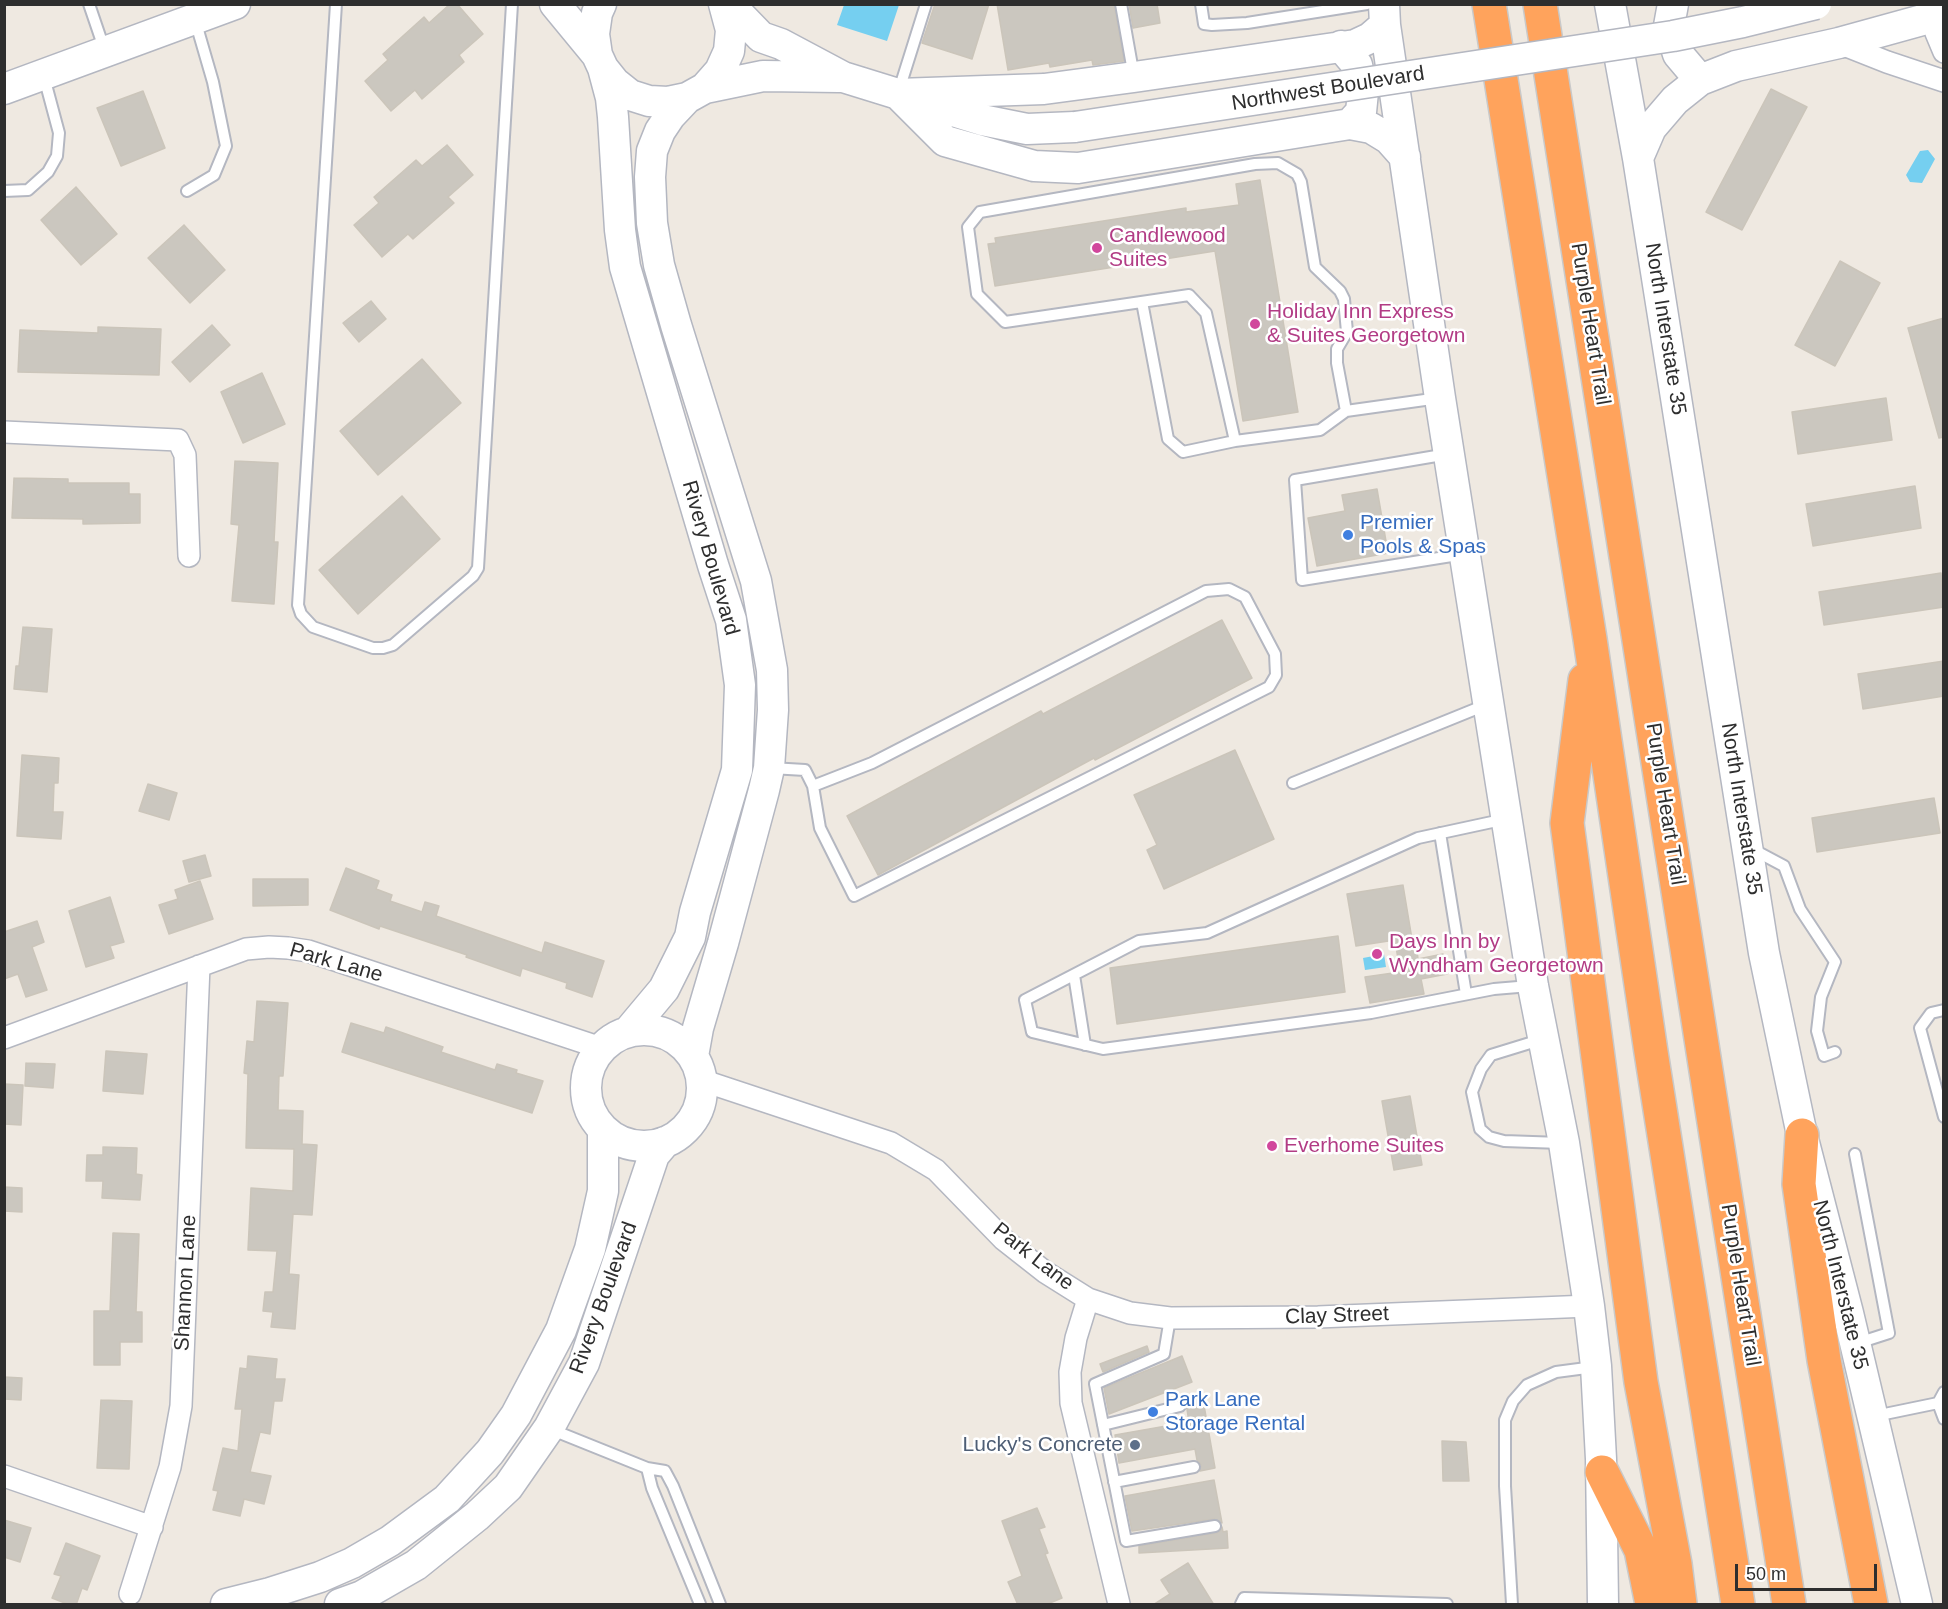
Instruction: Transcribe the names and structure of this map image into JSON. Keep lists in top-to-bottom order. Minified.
{"streets":{"highway":["Purple Heart Trail"],"street":["Northwest Boulevard","North Interstate 35","Rivery Boulevard","Park Lane","Shannon Lane","Clay Street"]},"crossings":[["Northwest Boulevard","Rivery Boulevard"],["Rivery Boulevard","Park Lane"],["Park Lane","Shannon Lane"],["Park Lane","Clay Street"]],"places":["Candlewood Suites","Holiday Inn Express & Suites Georgetown","Premier Pools & Spas","Days Inn by Wyndham Georgetown","Everhome Suites","Park Lane Storage Rental","Lucky's Concrete"],"scale_bar":"50 m"}
